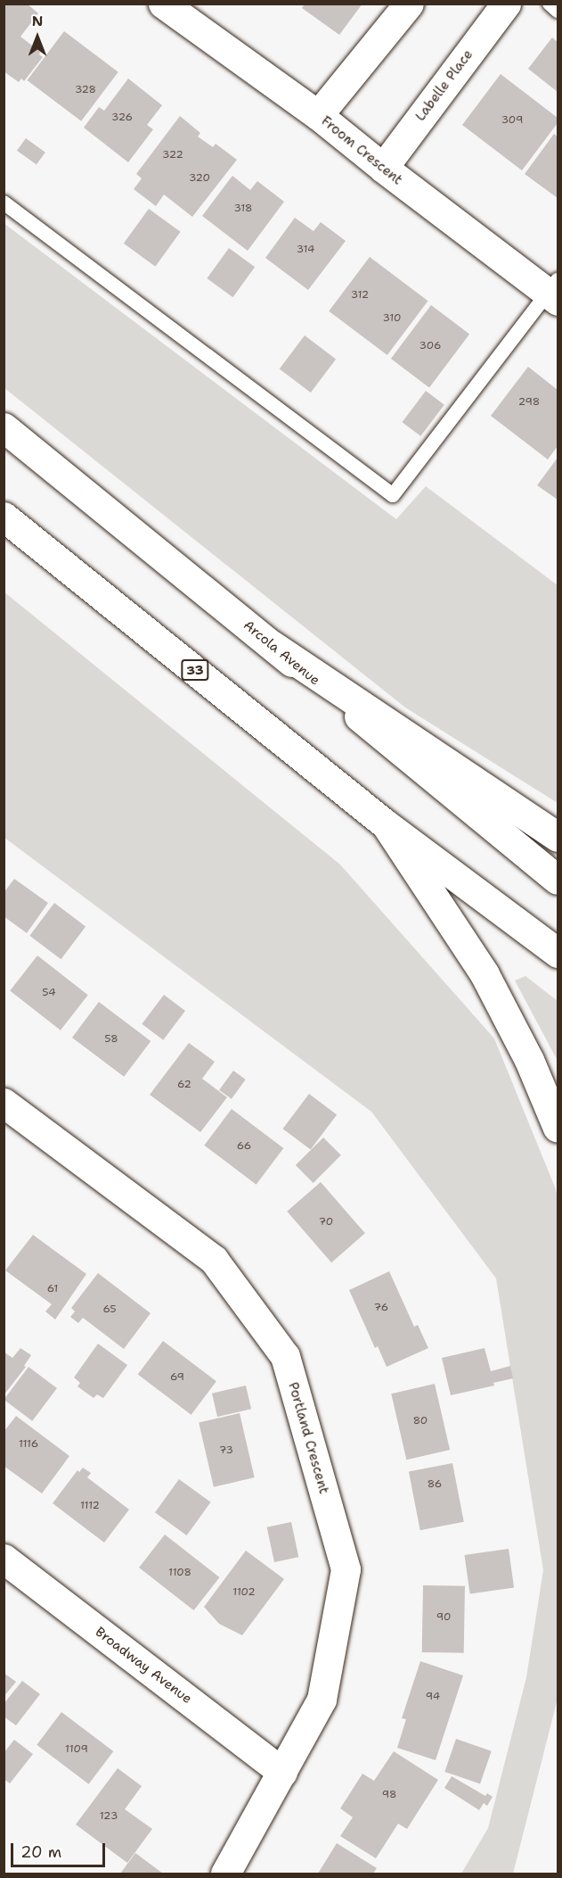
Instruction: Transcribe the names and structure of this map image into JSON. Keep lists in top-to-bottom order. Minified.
{"streets":{"main road":["Labelle Place","Froom Crescent","Arcola Avenue","33","Portland Crescent","Broadway Avenue"]},"crossings":[["Labelle Place","Froom Crescent"],["Portland Crescent","Broadway Avenue"]],"house_numbers":["328","326","309","322","320","318","314","312","310","306","298","54","58","62","66","70","61","76","65","69","80","1116","73","86","1112","1108","1102","90","94","1109","98","123"],"scale_bar":"20 m","north":"top"}
